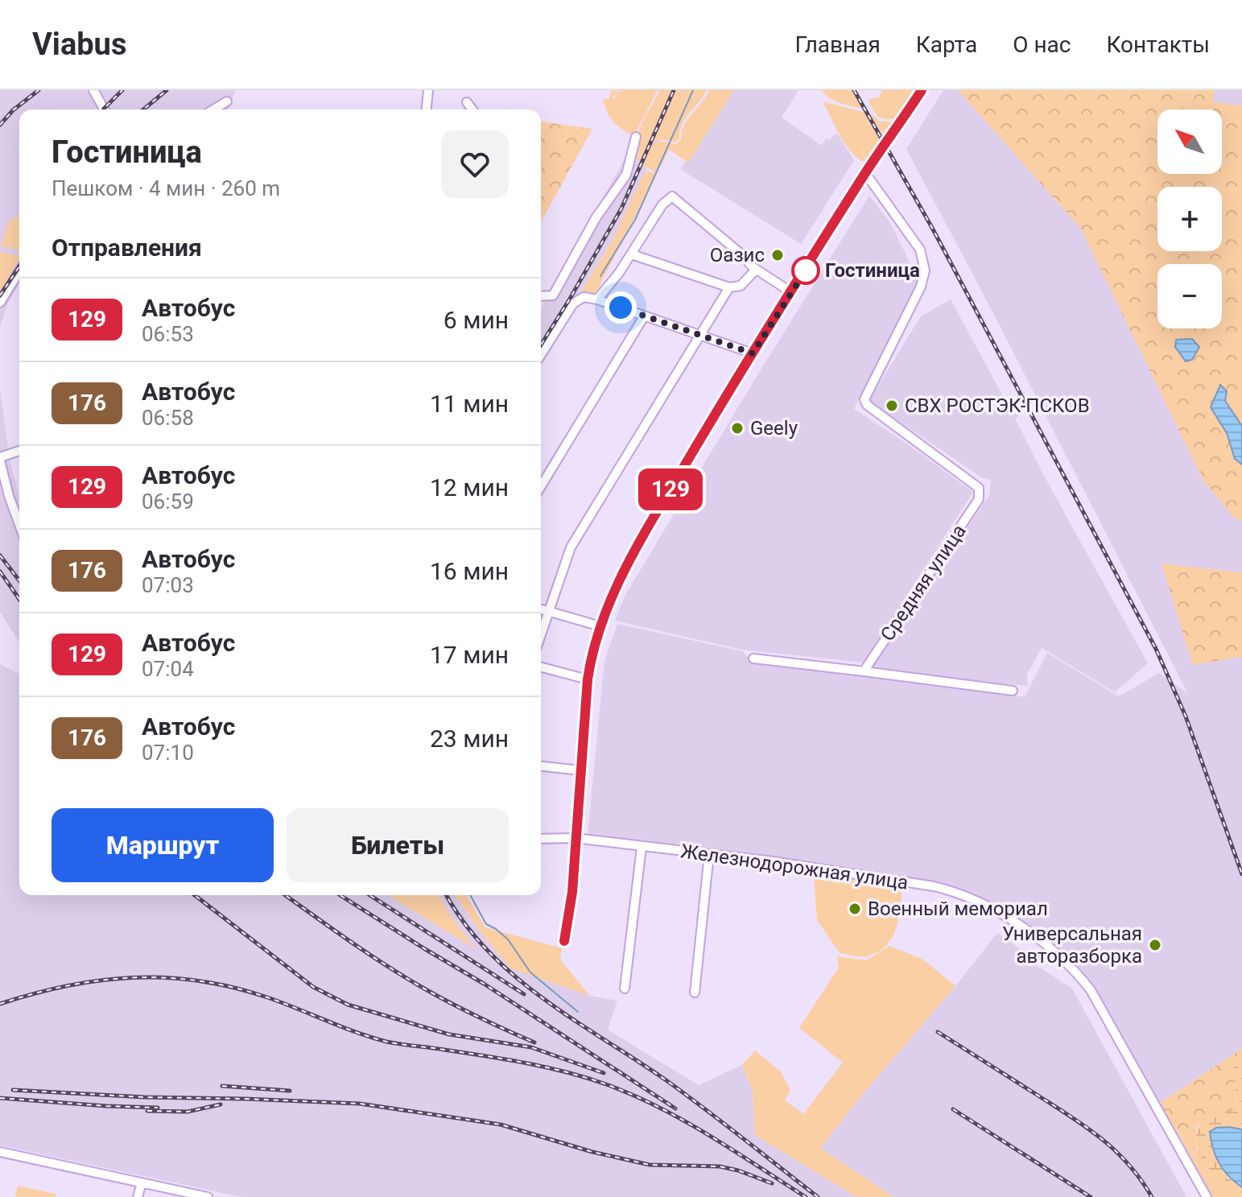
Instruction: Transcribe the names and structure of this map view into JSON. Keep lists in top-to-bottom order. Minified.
{"streets":{"street":["Средняя улица","Железнодорожная улица"]},"places":["Оазис","Гостиница","СВХ РОСТЭК-ПСКОВ","Geely","Военный мемориал","Универсальная авторазборка"],"lines":["bus line 129"],"north":"top left","page":{"header":"Viabus","nav":["Главная","Карта","О нас","Контакты"],"on_map":"129","map_buttons":["+","−"],"heading":[["Гостиница","Пешком · 4 мин · 260 m"],"Отправления"],"list":[{"mark":"129","name":"Автобус","note":"06:53","value":"6 мин"},{"mark":"176","name":"Автобус","note":"06:58","value":"11 мин"},{"mark":"129","name":"Автобус","note":"06:59","value":"12 мин"},{"mark":"176","name":"Автобус","note":"07:03","value":"16 мин"},{"mark":"129","name":"Автобус","note":"07:04","value":"17 мин"},{"mark":"176","name":"Автобус","note":"07:10","value":"23 мин"}],"buttons":["Маршрут","Билеты"]}}
